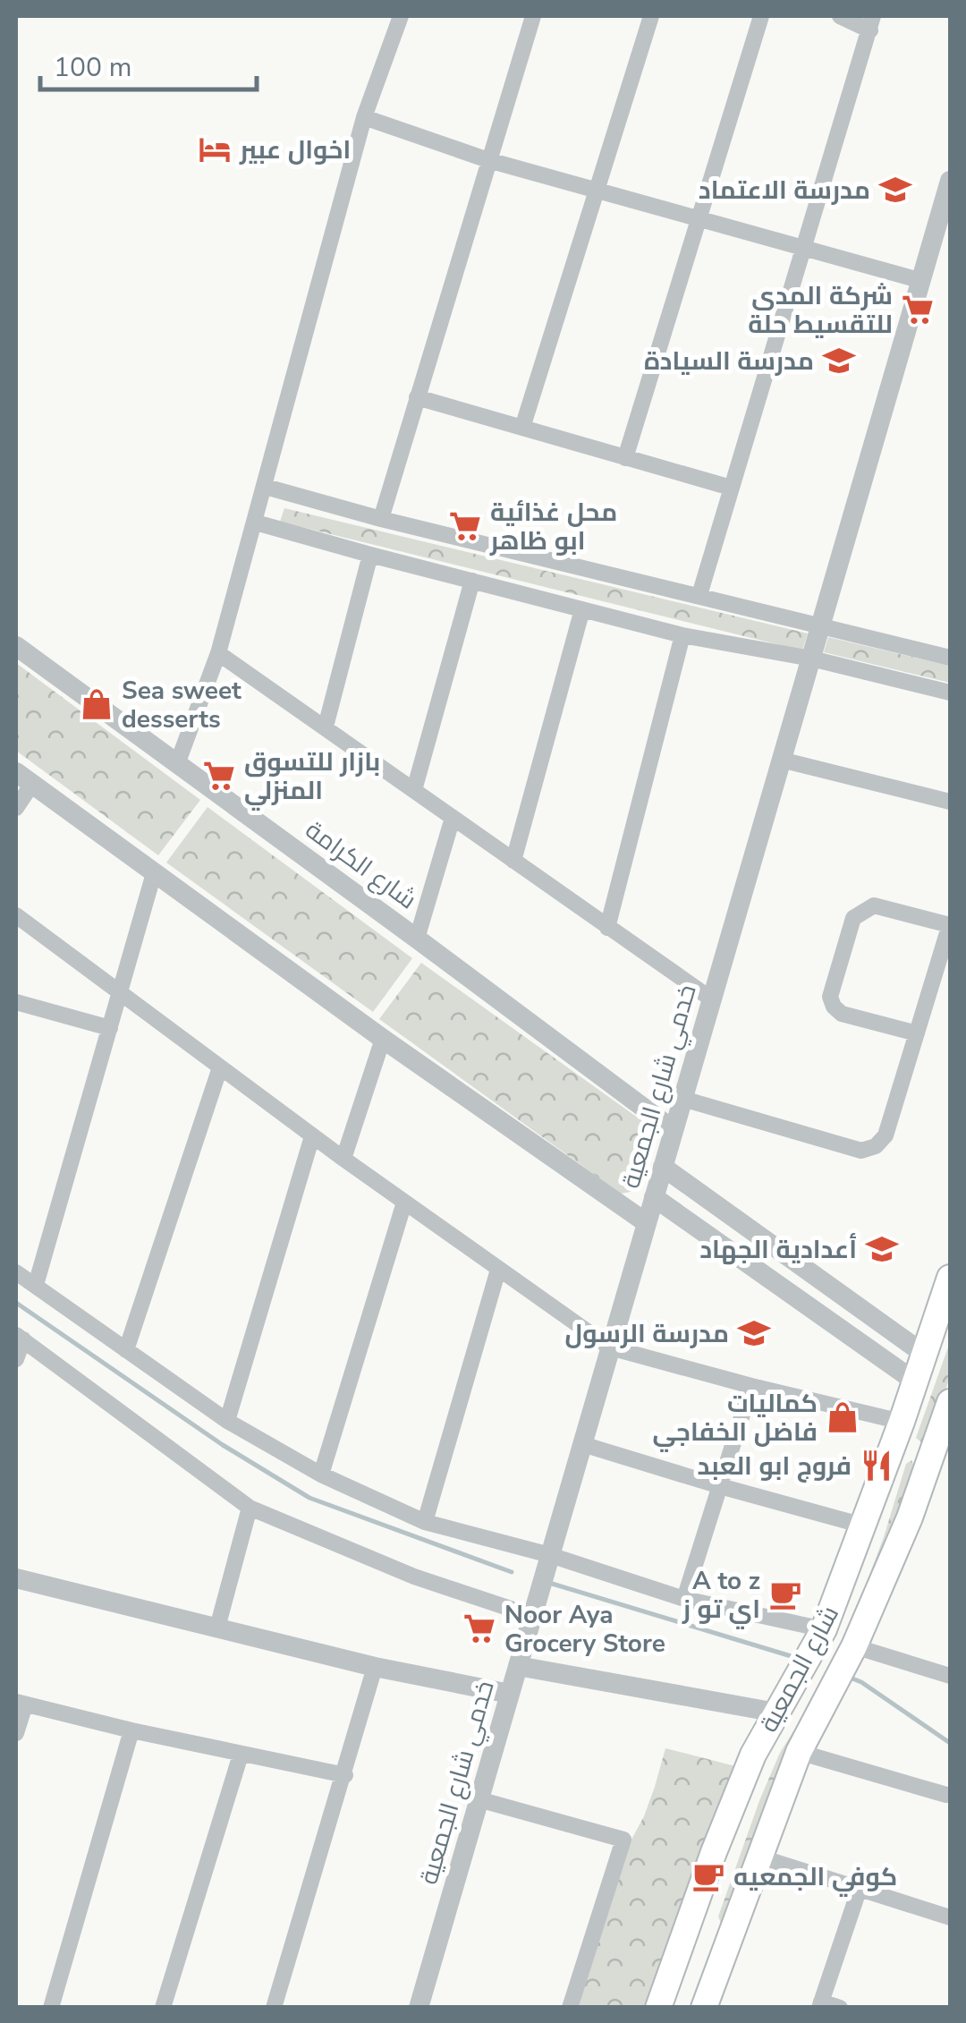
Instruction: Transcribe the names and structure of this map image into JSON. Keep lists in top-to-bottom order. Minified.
{"streets":{"main road":["شارع الجمعية"],"street":["شارع الكرامة","خدمي شارع الجمعية"]},"crossings":[["شارع الكرامة","خدمي شارع الجمعية"]],"places":{"hotel":["اخوال عبير"],"school or university":["مدرسة الاعتماد","مدرسة السيادة","أعدادية الجهاد","مدرسة الرسول"],"supermarket":["شركة المدى للتقسيط حلة","محل غذائية ابو ظاهر","بازار للتسوق المنزلي","Noor Aya Grocery Store"],"shop":["Sea sweet desserts","كماليات فاضل الخفاجي"],"restaurant":["فروج ابو العبد"],"cafe":["A to z اي تو ز","كوفي الجمعيه"]},"scale_bar":"100 m"}
